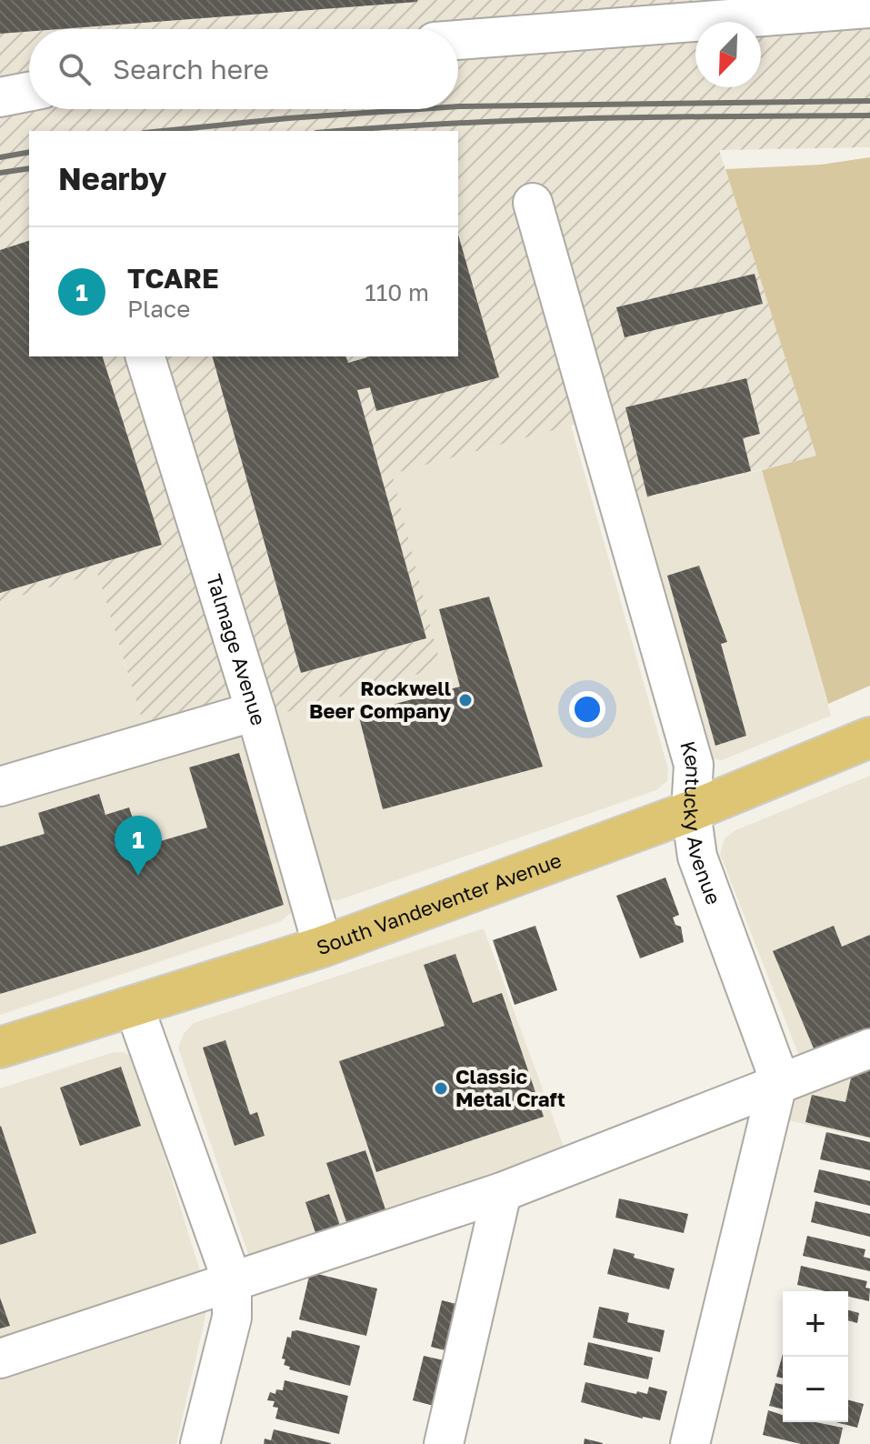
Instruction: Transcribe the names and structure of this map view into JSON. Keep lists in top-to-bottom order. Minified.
{"streets":{"main road":["South Vandeventer Avenue"],"street":["Talmage Avenue","Kentucky Avenue"]},"crossings":[["Talmage Avenue","South Vandeventer Avenue"],["Kentucky Avenue","South Vandeventer Avenue"]],"places":["Rockwell Beer Company","Classic Metal Craft"],"north":"bottom left","page":{"search":"Search here","heading":"Nearby","list":[{"mark":"1","name":"TCARE","note":"Place","value":"110 m"}],"pins":"1","map_buttons":["+","−"]}}
